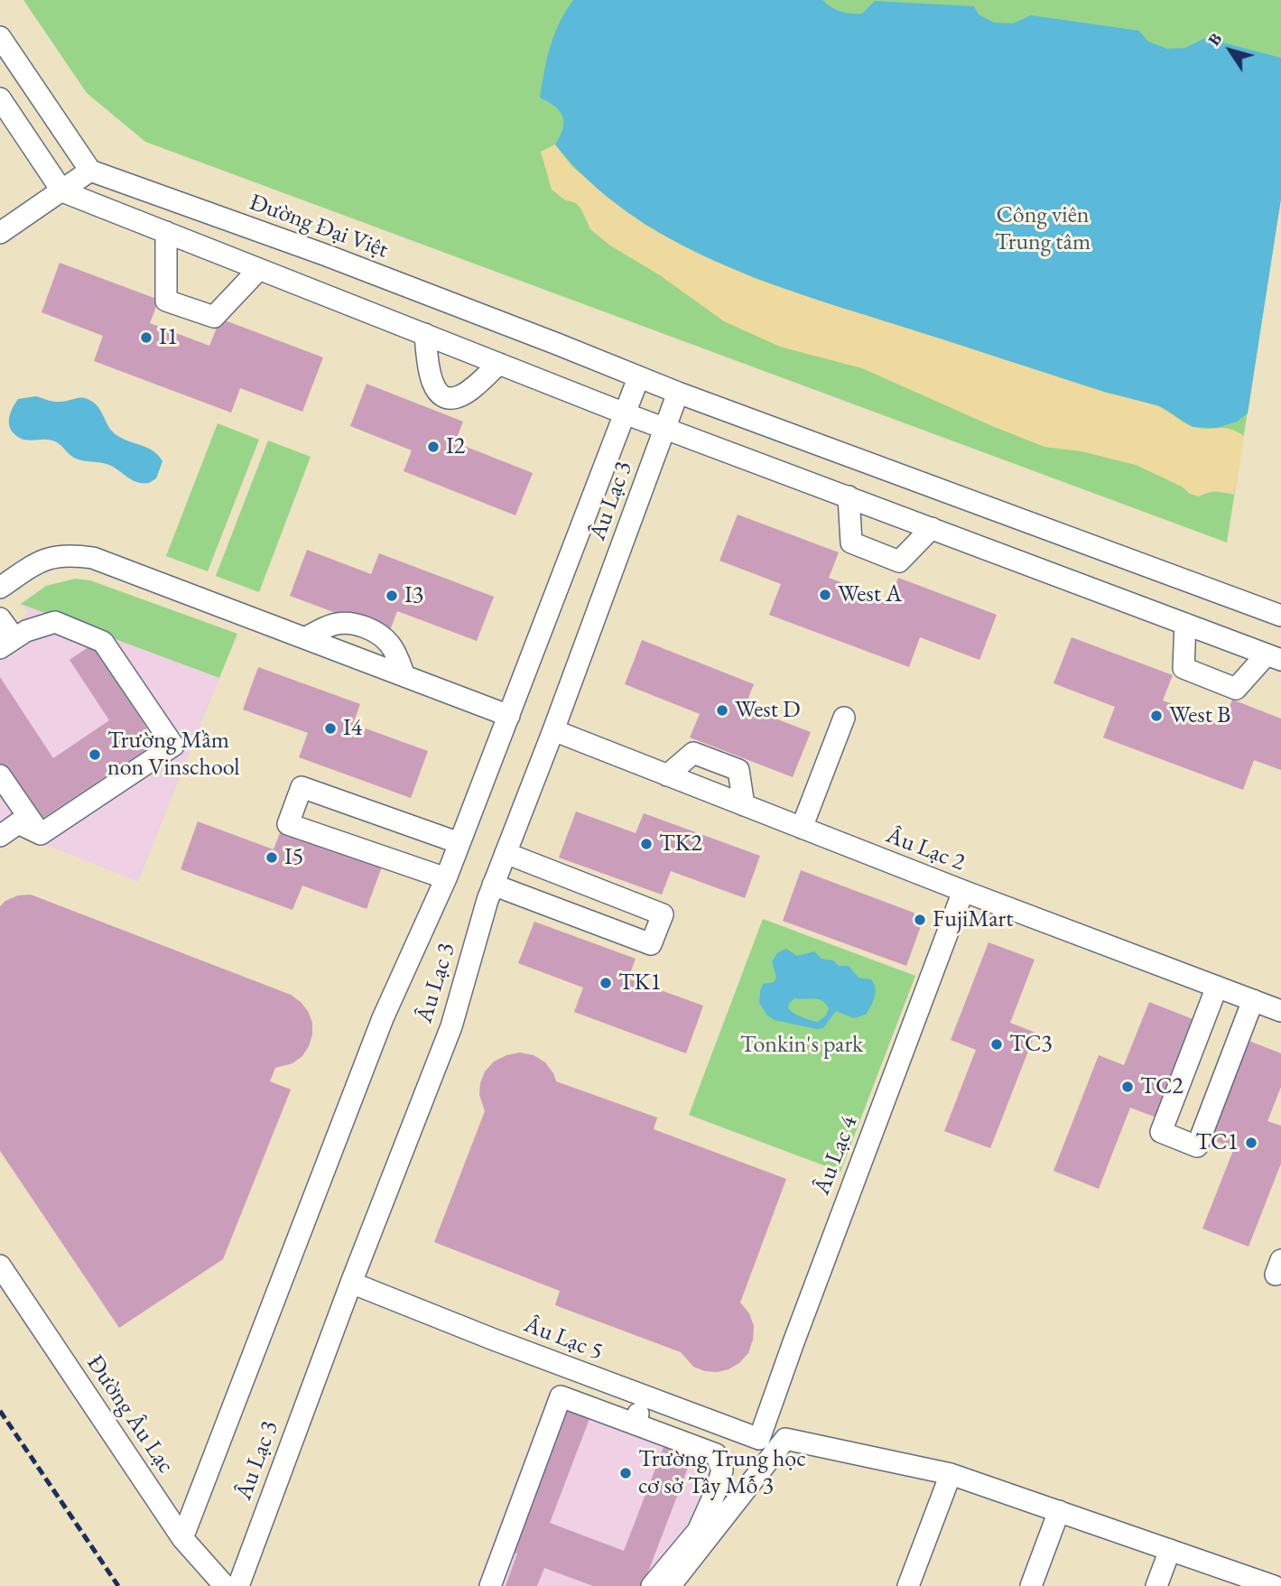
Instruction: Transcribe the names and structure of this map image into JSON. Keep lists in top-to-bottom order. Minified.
{"streets":{"street":["Đường Đại Việt","Âu Lạc 3","Âu Lạc 2","Âu Lạc 4","Âu Lạc 5","Đường Âu Lạc"]},"crossings":[["Đường Đại Việt","Âu Lạc 3"],["Âu Lạc 3","Âu Lạc 2"],["Âu Lạc 3","Âu Lạc 5"],["Âu Lạc 3","Đường Âu Lạc"],["Âu Lạc 2","Âu Lạc 4"],["Âu Lạc 4","Âu Lạc 5"]],"parks":["Công viên Trung tâm","Tonkin's park"],"places":["I1","I2","West A","I3","West D","West B","I4","Trường Mầm non Vinschool","TK2","I5","FujiMart","TK1","TC3","TC2","TC1","Trường Trung học cơ sở Tây Mỗ 3"],"north":"top left"}
